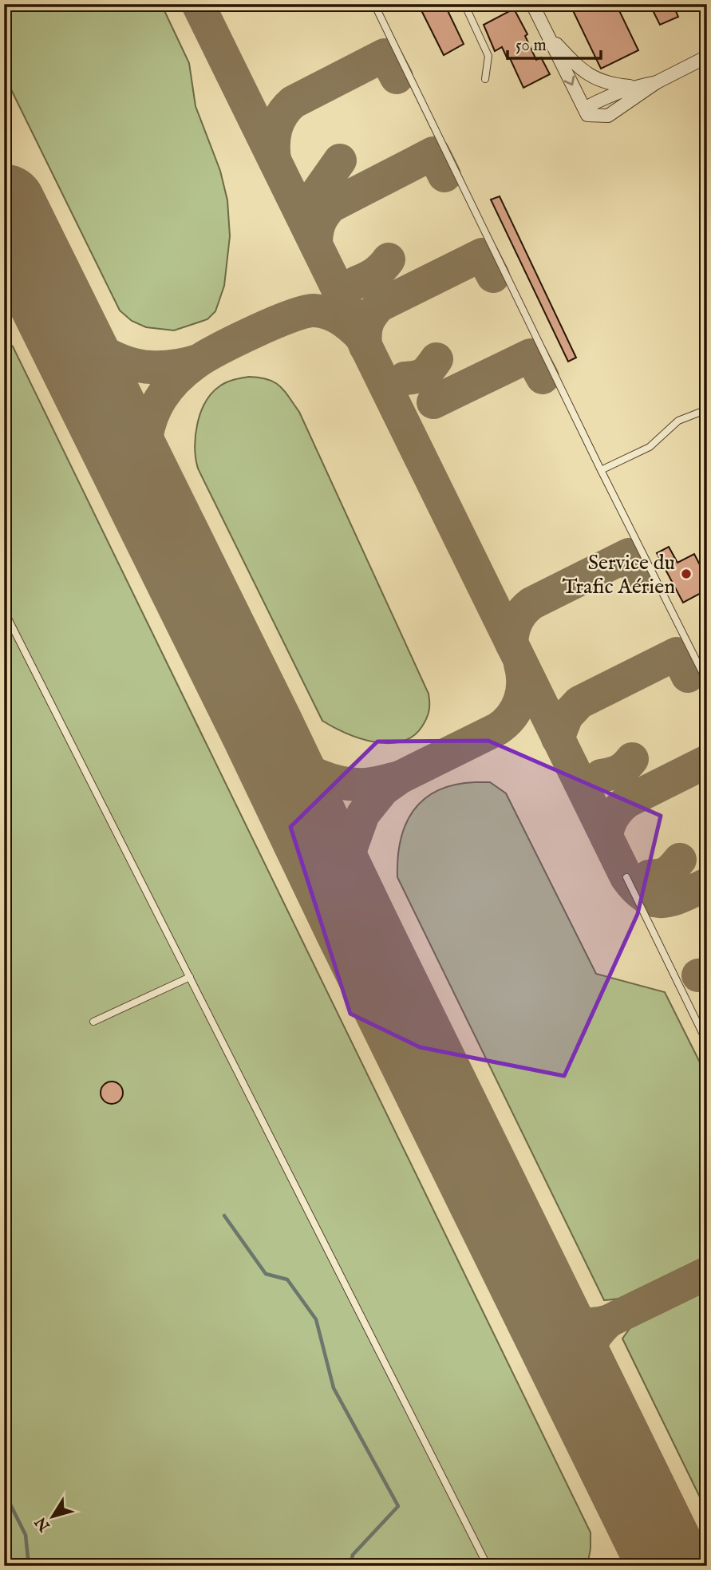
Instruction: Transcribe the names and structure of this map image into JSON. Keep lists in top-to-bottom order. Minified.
{"places":["Service du Trafic Aérien"],"scale_bar":"50 m","north":"bottom left"}
